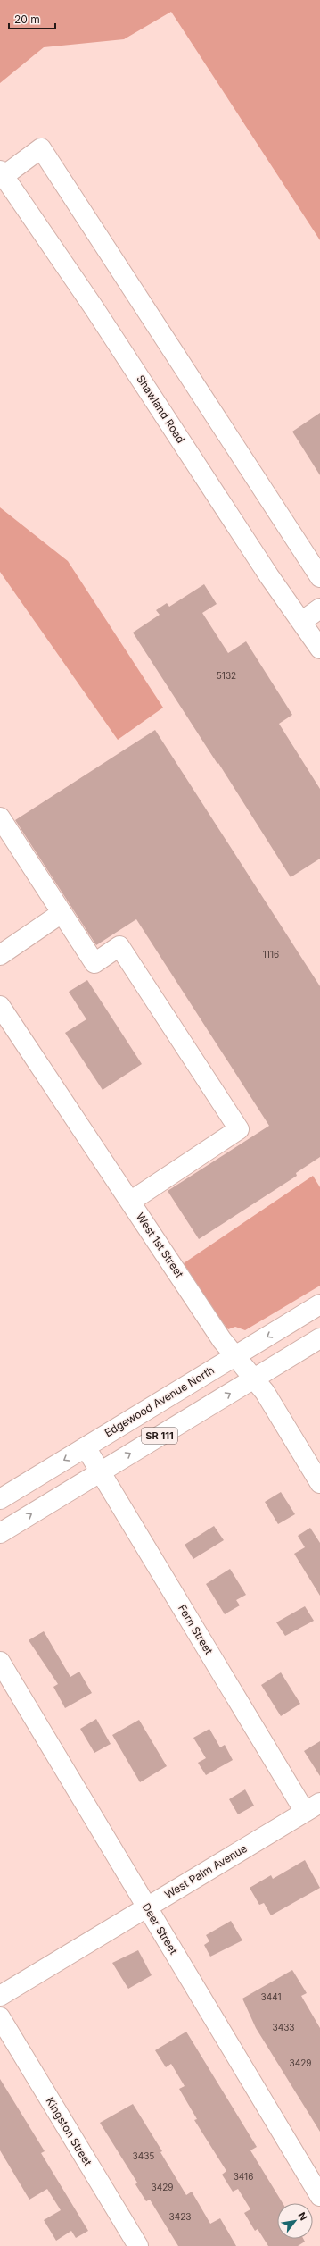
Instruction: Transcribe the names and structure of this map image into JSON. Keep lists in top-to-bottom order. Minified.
{"streets":{"street":["Shawland Road","West 1st Street","Edgewood Avenue North","SR 111","Fern Street","West Palm Avenue","Deer Street","Kingston Street"]},"crossings":[["West 1st Street","Edgewood Avenue North"],["West 1st Street","SR 111"],["Edgewood Avenue North","Fern Street"],["SR 111","Fern Street"],["Fern Street","West Palm Avenue"],["West Palm Avenue","Deer Street"]],"house_numbers":["5132","1116","3441","3433","3429","3435","3416","3429","3423"],"scale_bar":"20 m","north":"top right"}
